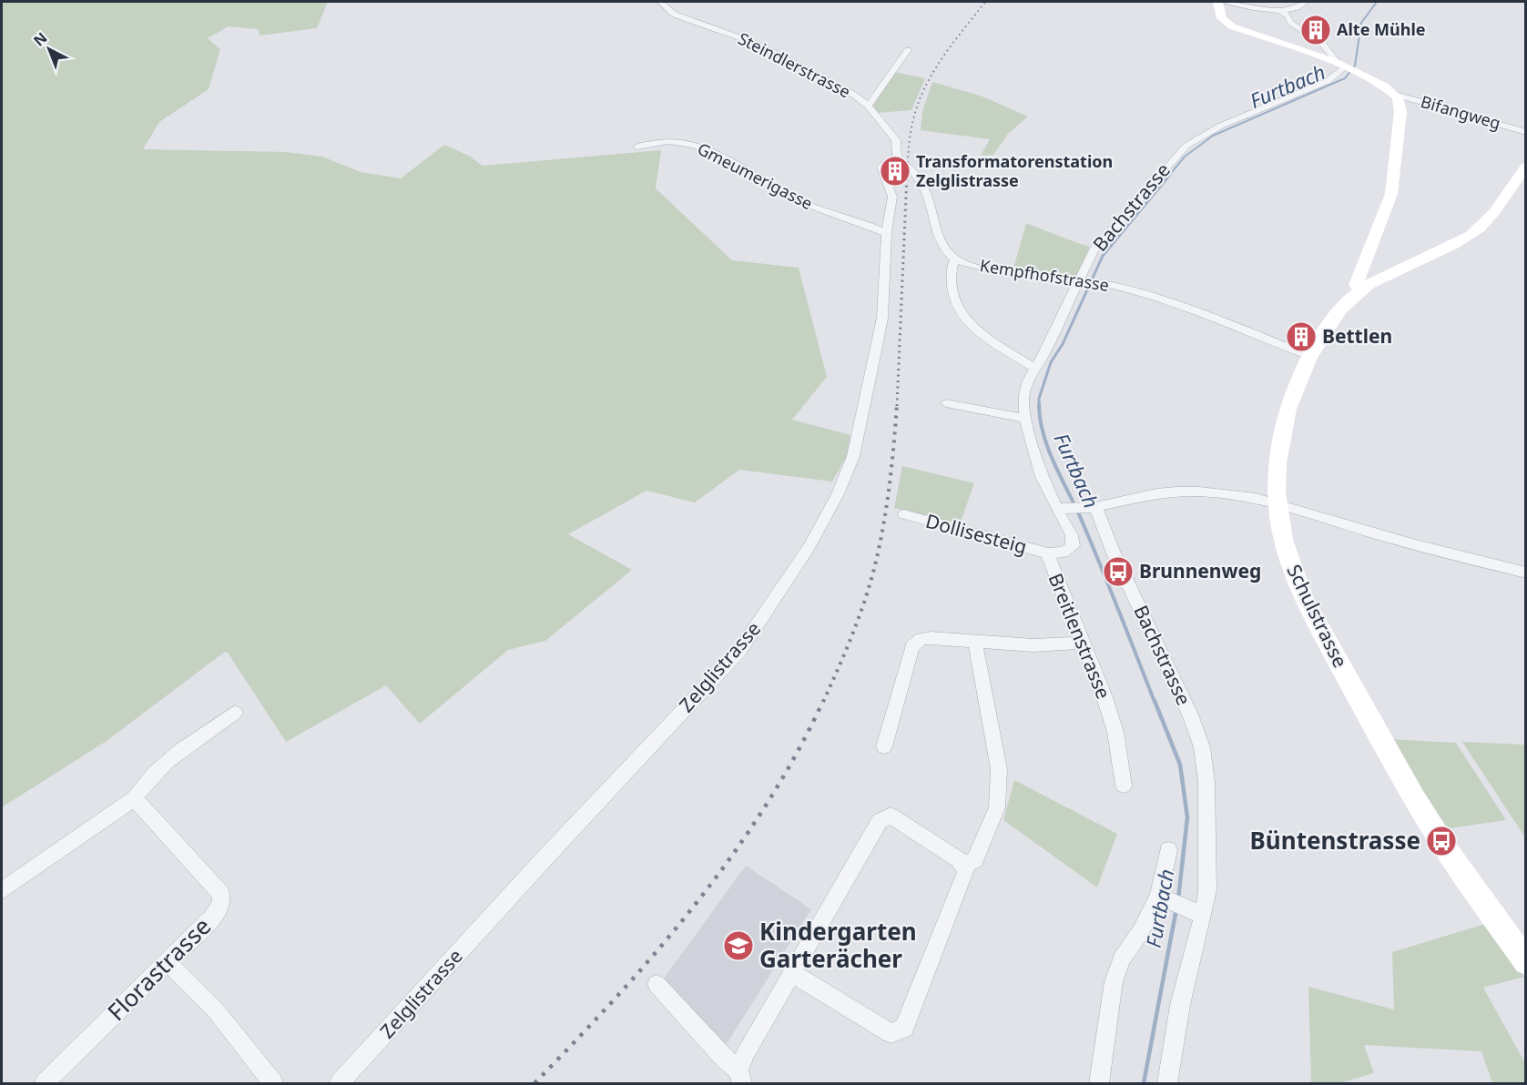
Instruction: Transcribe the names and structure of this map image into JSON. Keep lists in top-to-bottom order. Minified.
{"streets":{"street":["Steindlerstrasse","Bifangweg","Gmeumerigasse","Bachstrasse","Kempfhofstrasse","Dollisesteig","Schulstrasse","Breitlenstrasse","Zelglistrasse","Florastrasse"]},"crossings":[["Gmeumerigasse","Zelglistrasse"],["Bachstrasse","Kempfhofstrasse"],["Bachstrasse","Breitlenstrasse"],["Kempfhofstrasse","Schulstrasse"],["Kempfhofstrasse","Zelglistrasse"],["Dollisesteig","Breitlenstrasse"]],"water":["Furtbach"],"places":{"building":["Alte Mühle","Transformatorenstation Zelglistrasse","Bettlen"],"bus stop":["Brunnenweg","Büntenstrasse"],"school or university":["Kindergarten Garterächer"]},"north":"top left"}
